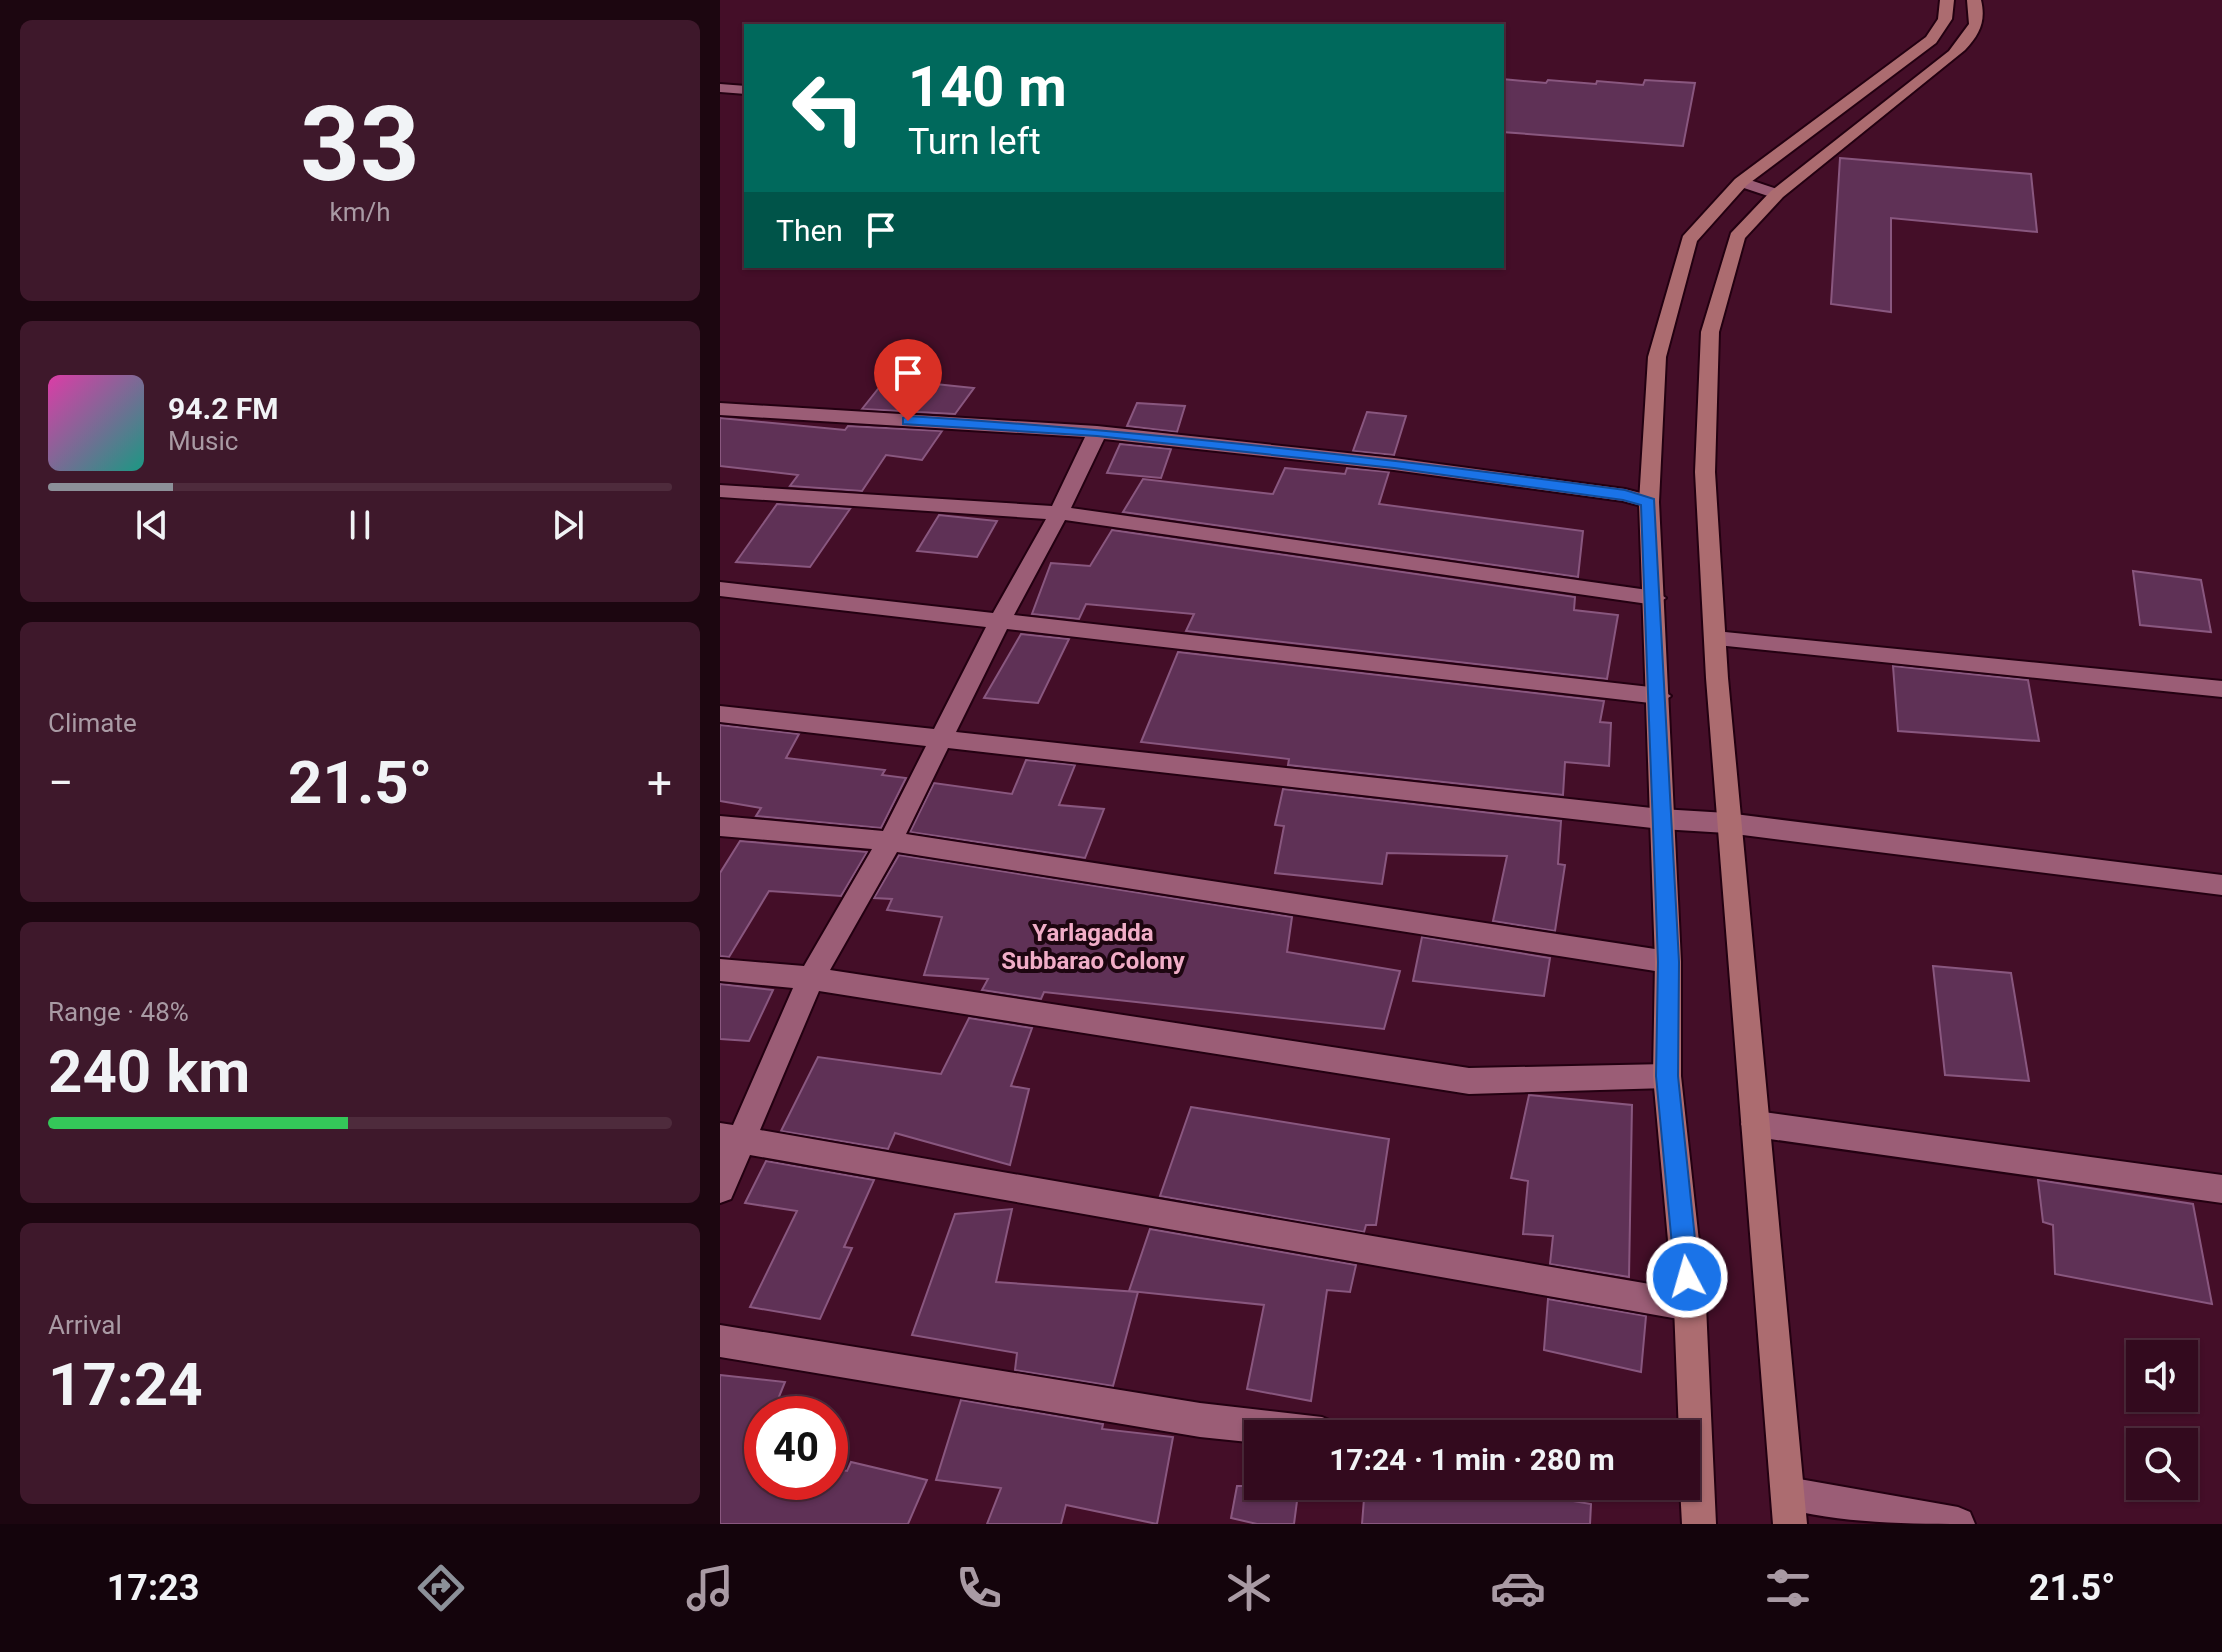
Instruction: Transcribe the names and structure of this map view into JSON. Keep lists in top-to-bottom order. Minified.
{"districts":["Yarlagadda Subbarao Colony"],"page":{"tile":[["33","km/h"],"Climate",["Range · 48%","240 km"],["Arrival","17:24"]],"turn":["140 m","Turn left"],"then":"Then","song":["94.2 FM","Music"],"heat":["−","21.5°","+"],"limit":"40","trip":"17:24 · 1 min · 280 m","tabs":["17:23","21.5°"]}}
